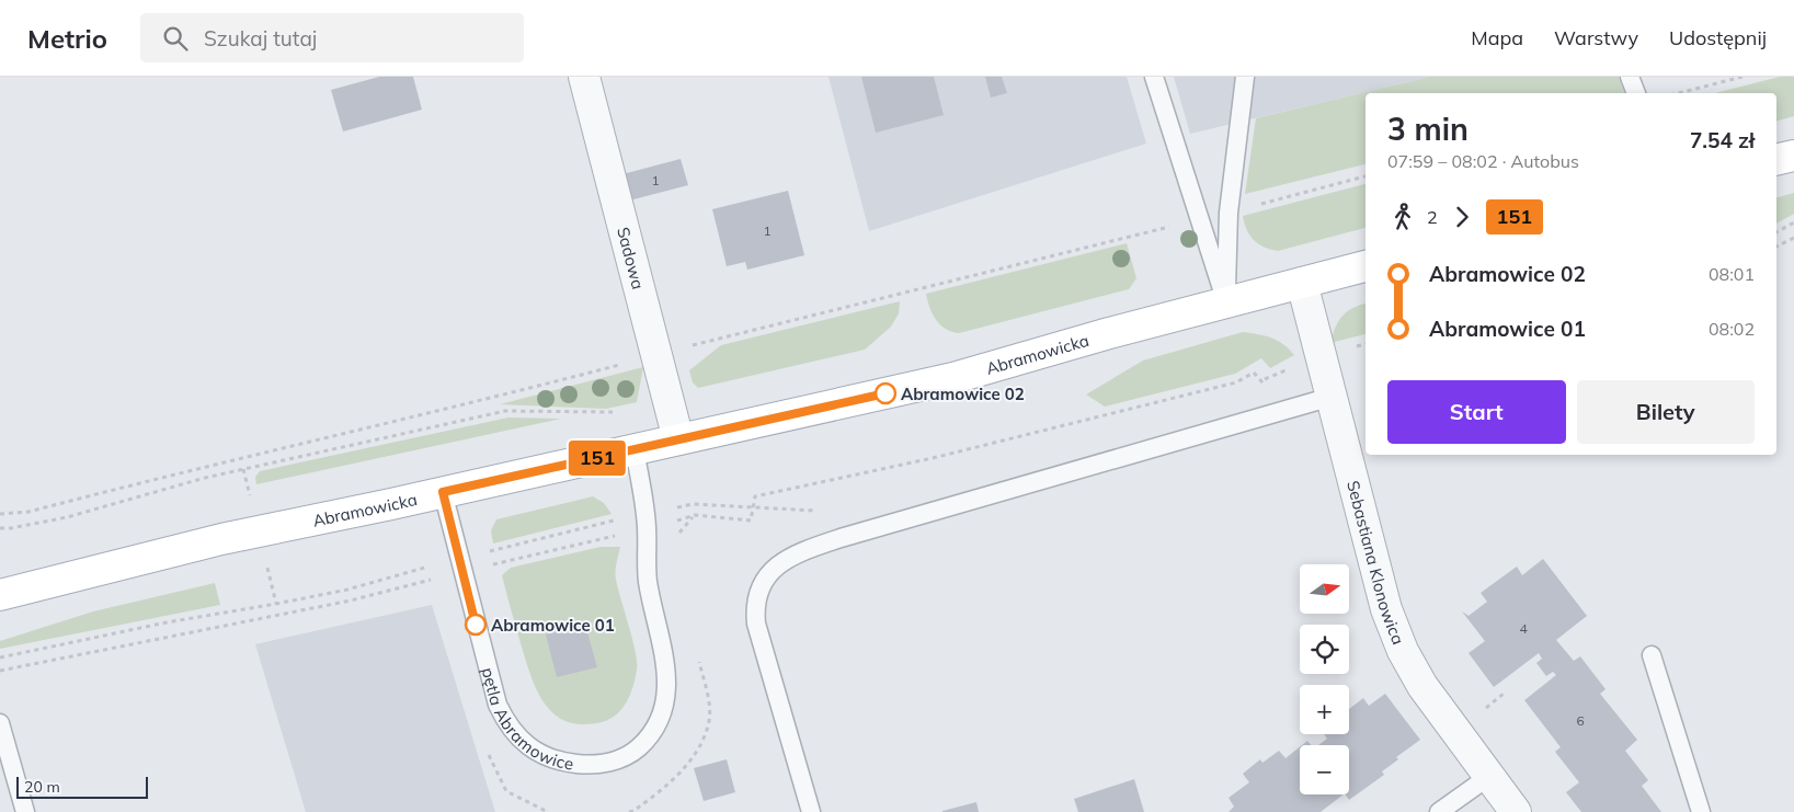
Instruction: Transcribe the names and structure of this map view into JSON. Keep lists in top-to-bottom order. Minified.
{"streets":{"main road":["Abramowicka"],"street":["Sadowa","Sebastiana Klonowica"],"lane":["pętla Abramowice"]},"crossings":[["Sadowa","Abramowicka"],["Abramowicka","Sebastiana Klonowica"],["Abramowicka","pętla Abramowice"]],"places":["Abramowice 02","Abramowice 01"],"lines":["bus line 151"],"house_numbers":["1","1","4","6"],"scale_bar":"20 m","north":"right","page":{"header":"Metrio","search":"Szukaj tutaj","nav":["Mapa","Warstwy","Udostępnij"],"on_map":"151","heading":["3 min","07:59 – 08:02 · Autobus","7.54 zł"],"legs":["2","151"],"list":[{"name":"Abramowice 02","value":"08:01"},{"name":"Abramowice 01","value":"08:02"}],"buttons":["Start","Bilety"],"map_buttons":["+","−"],"scale":"20 m"}}
